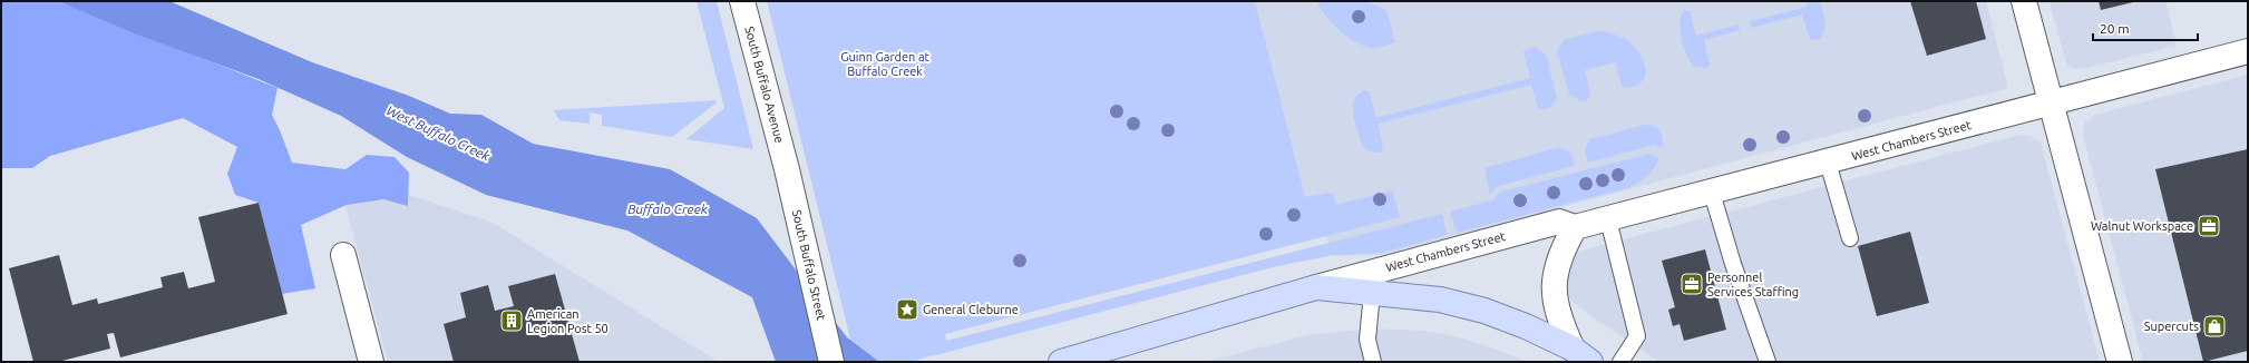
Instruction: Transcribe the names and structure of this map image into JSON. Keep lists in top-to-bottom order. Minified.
{"streets":{"main road":["West Chambers Street"],"street":["South Buffalo Avenue","South Buffalo Street"]},"crossings":[["South Buffalo Avenue","South Buffalo Street"]],"water":["West Buffalo Creek","Buffalo Creek"],"parks":["Guinn Garden at Buffalo Creek"],"places":{"office":["Walnut Workspace","Personnel Services Staffing"],"place":["General Cleburne"],"building":["American Legion Post 50"],"shop":["Supercuts"]},"scale_bar":"20 m"}
